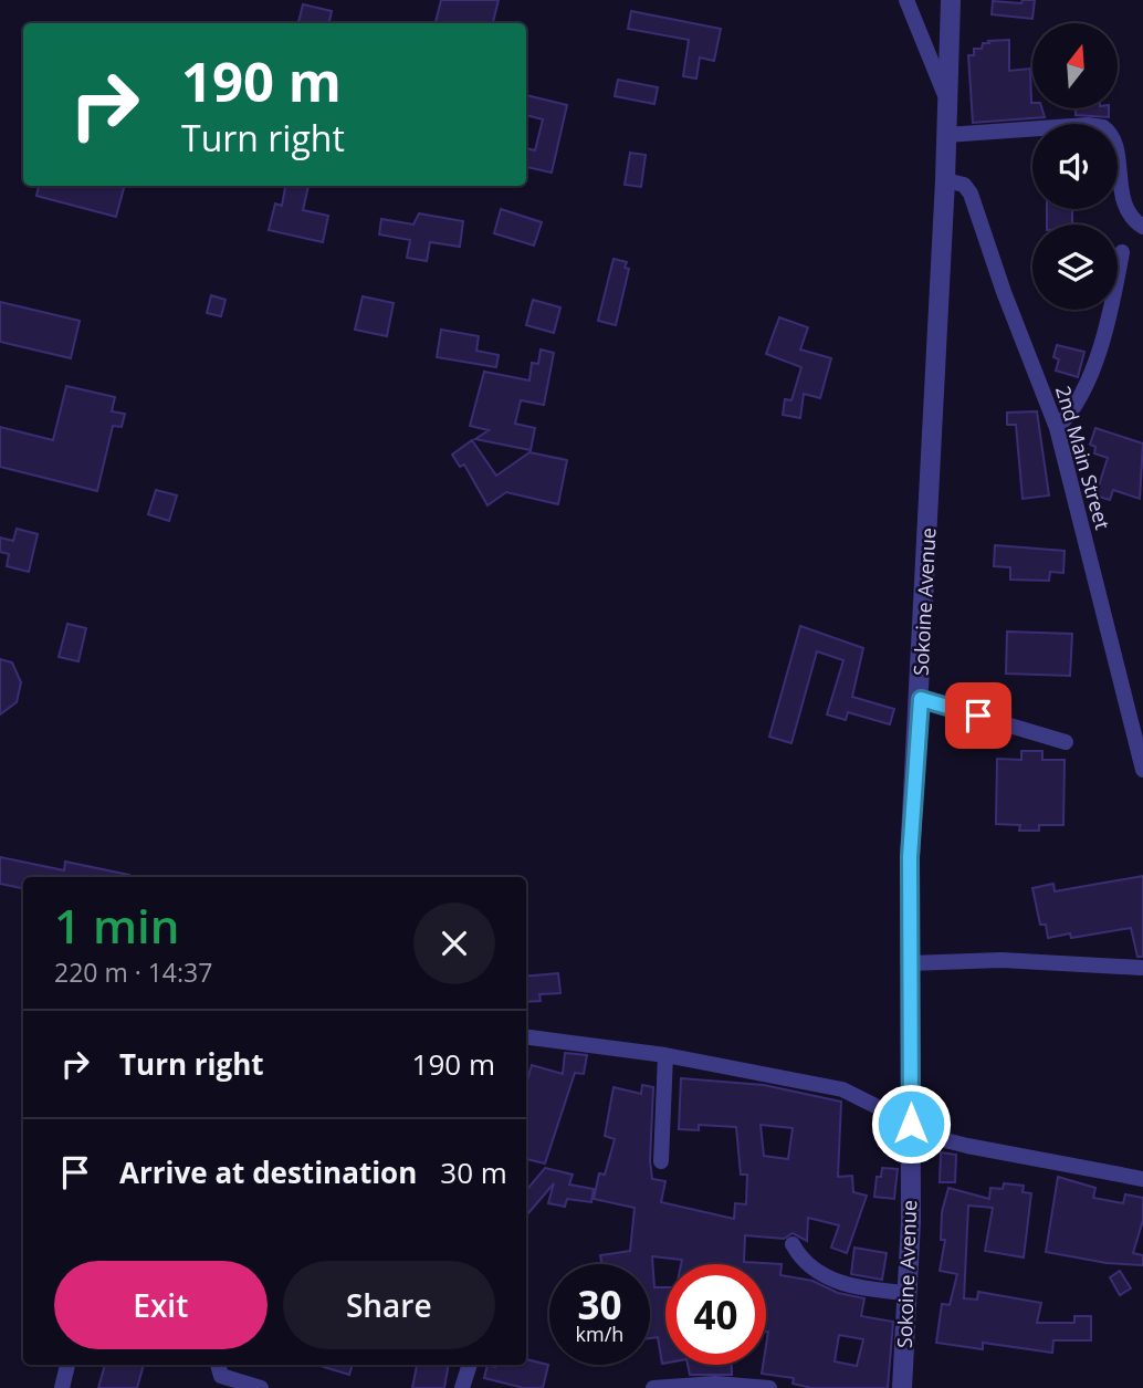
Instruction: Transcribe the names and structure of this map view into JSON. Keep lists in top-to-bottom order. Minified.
{"streets":{"street":["2nd Main Street","Sokoine Avenue"]},"crossings":[["2nd Main Street","Sokoine Avenue"]],"north":"top","page":{"turn":["190 m","Turn right"],"heading":["1 min","220 m · 14:37"],"list":[{"name":"Turn right","value":"190 m"},{"name":"Arrive at destination","value":"30 m"}],"buttons":["Exit","Share"],"speed":"30 km/h","limit":"40"}}
